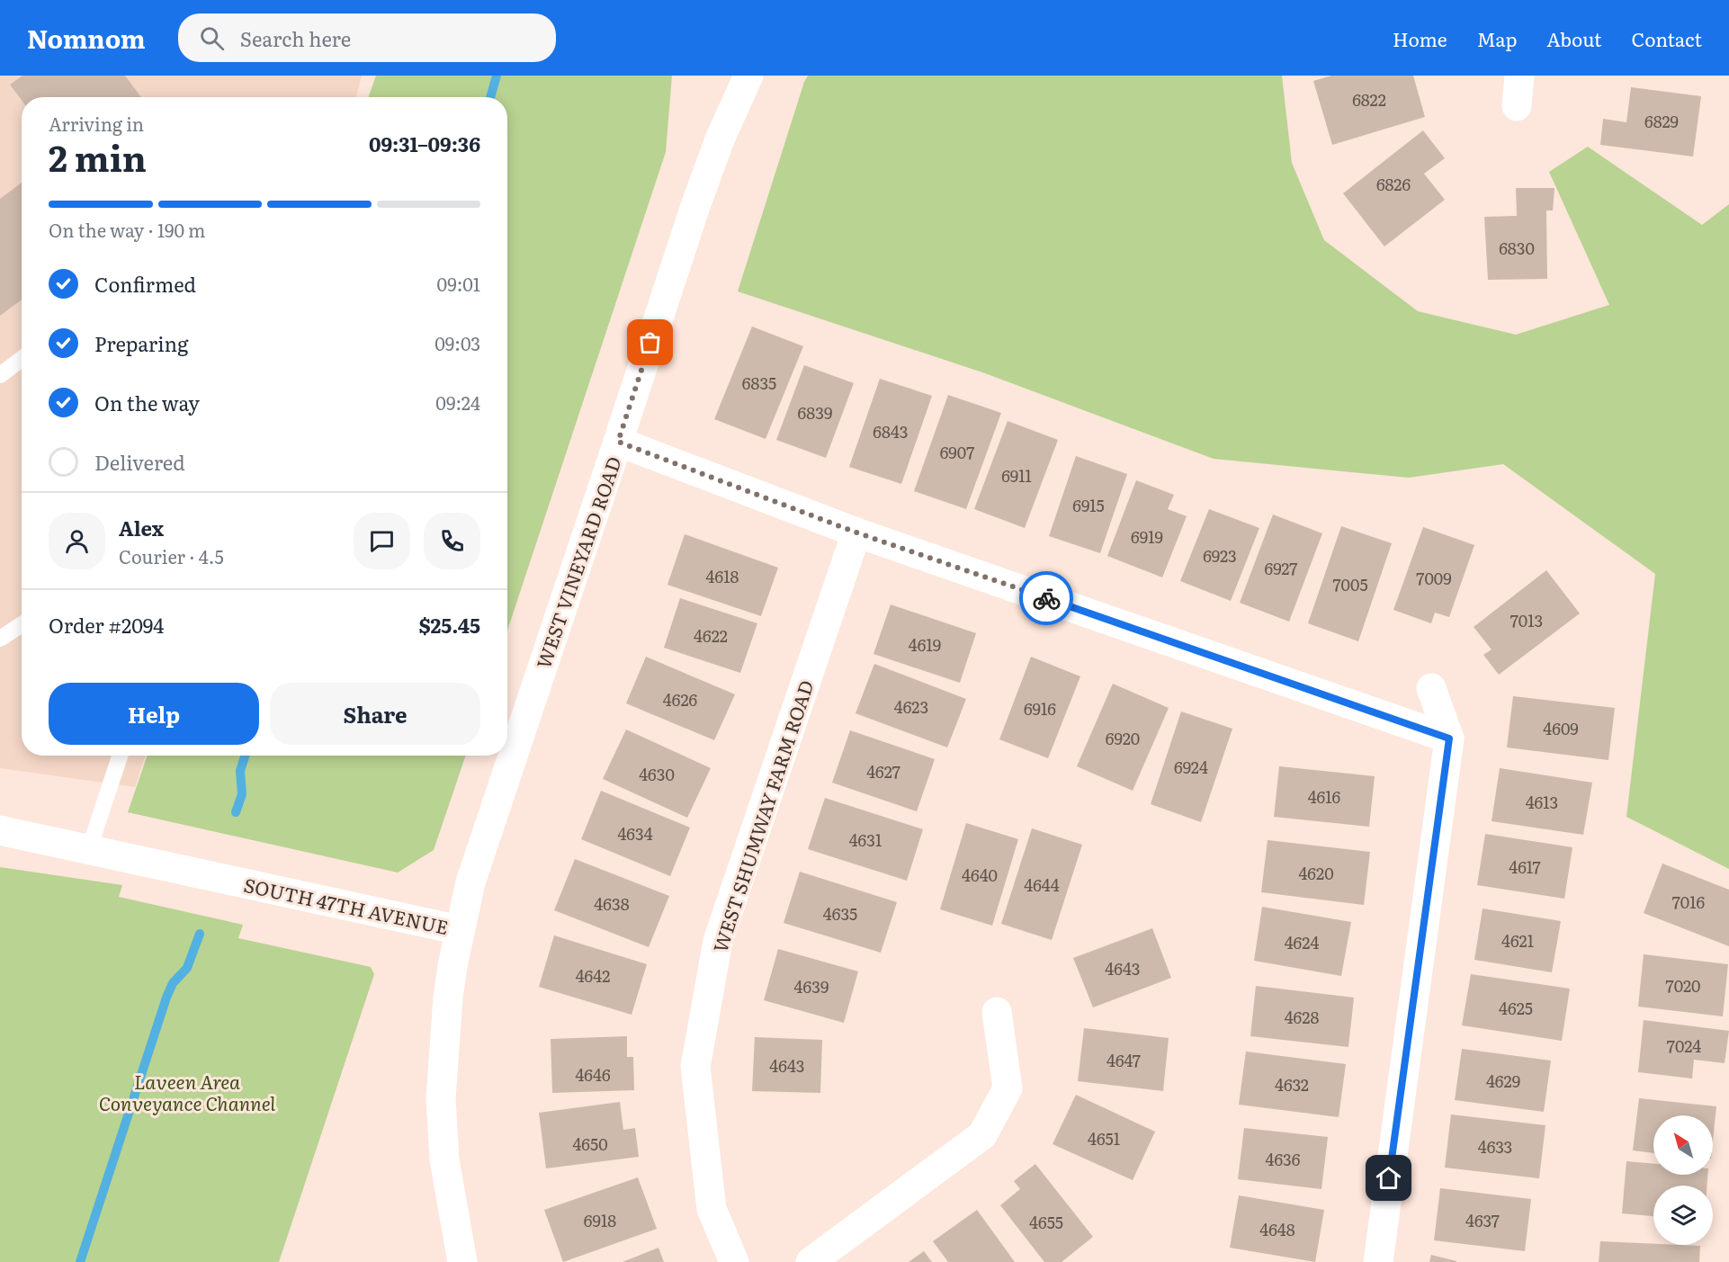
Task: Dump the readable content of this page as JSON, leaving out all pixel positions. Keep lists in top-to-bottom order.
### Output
{
  "streets": {
    "street": ["WEST VINEYARD ROAD", "WEST SHUMWAY FARM ROAD", "SOUTH 47TH AVENUE"]
  },
  "crossings": [
    ["WEST VINEYARD ROAD", "SOUTH 47TH AVENUE"]
  ],
  "parks": ["Laveen Area Conveyance Channel"],
  "house_numbers": [
    "6822",
    "6829",
    "6826",
    "6830",
    "6835",
    "6839",
    "6843",
    "6907",
    "6911",
    "6915",
    "6919",
    "6923",
    "6927",
    "4618",
    "7009",
    "7005",
    "7013",
    "4622",
    "4619",
    "4626",
    "4623",
    "6916",
    "4609",
    "6920",
    "6924",
    "4627",
    "4630",
    "4616",
    "4613",
    "4634",
    "4631",
    "4617",
    "4620",
    "4640",
    "4644",
    "7016",
    "4638",
    "4635",
    "4621",
    "4624",
    "4643",
    "4642",
    "7020",
    "4639",
    "4625",
    "4628",
    "7024",
    "4647",
    "4643",
    "4646",
    "4629",
    "4632",
    "4651",
    "4650",
    "4633",
    "4636",
    "6918",
    "4637",
    "4655",
    "4648"
  ],
  "north": "top left",
  "page": {
    "header": "Nomnom",
    "search": "Search here",
    "nav": [
      "Home",
      "Map",
      "About",
      "Contact"
    ],
    "heading": ["2 min", "Arriving in", "09:31–09:36"],
    "panel": [
      "Alex",
      "Courier · 4.5",
      "Order #2094",
      "$25.45"
    ],
    "bar": "On the way · 190 m",
    "list": [
      ["Confirmed", "09:01"],
      ["Preparing", "09:03"],
      ["On the way", "09:24"],
      "Delivered"
    ],
    "buttons": ["Help", "Share"]
  }
}
